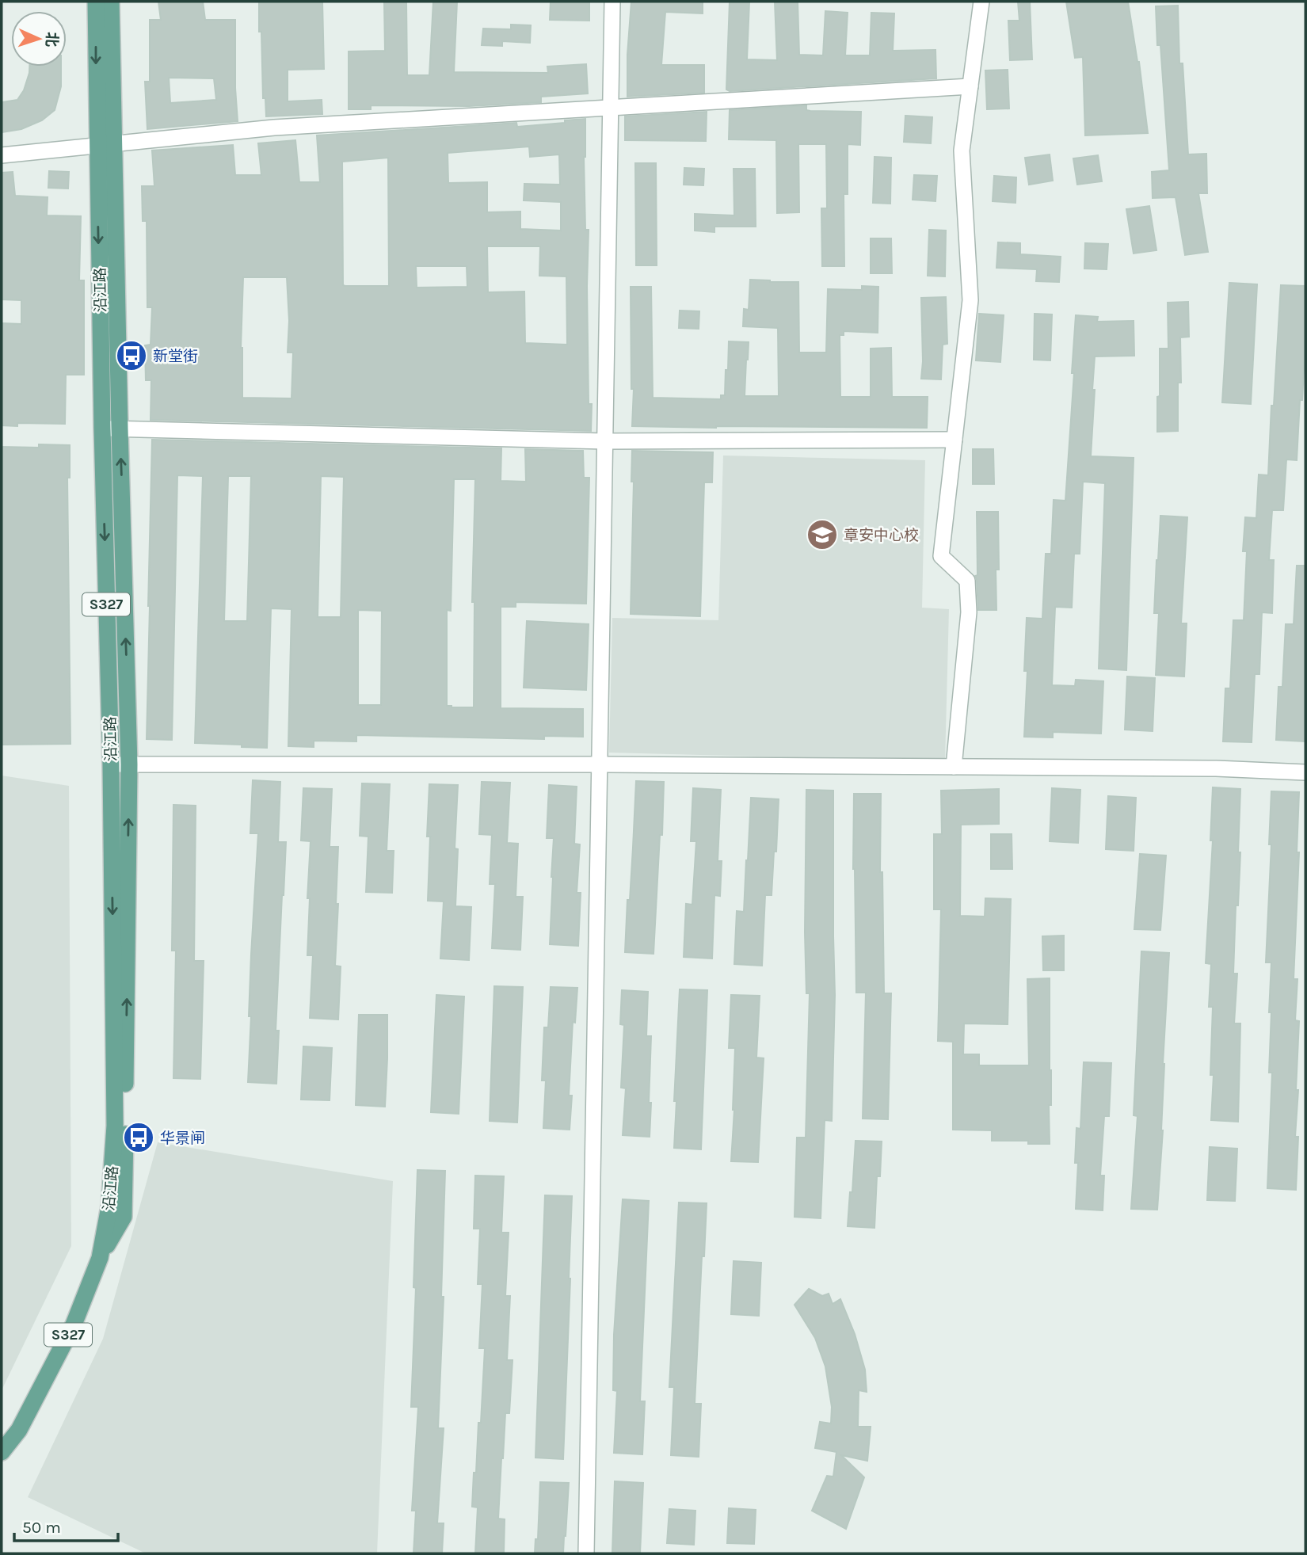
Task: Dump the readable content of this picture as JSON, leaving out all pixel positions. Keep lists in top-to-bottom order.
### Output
{
  "streets": {
    "main road": ["沿江路", "S327"]
  },
  "places": {
    "bus stop": ["新堂街", "华景闸"],
    "school or university": ["章安中心校"]
  },
  "scale_bar": "50 m",
  "north": "right"
}
